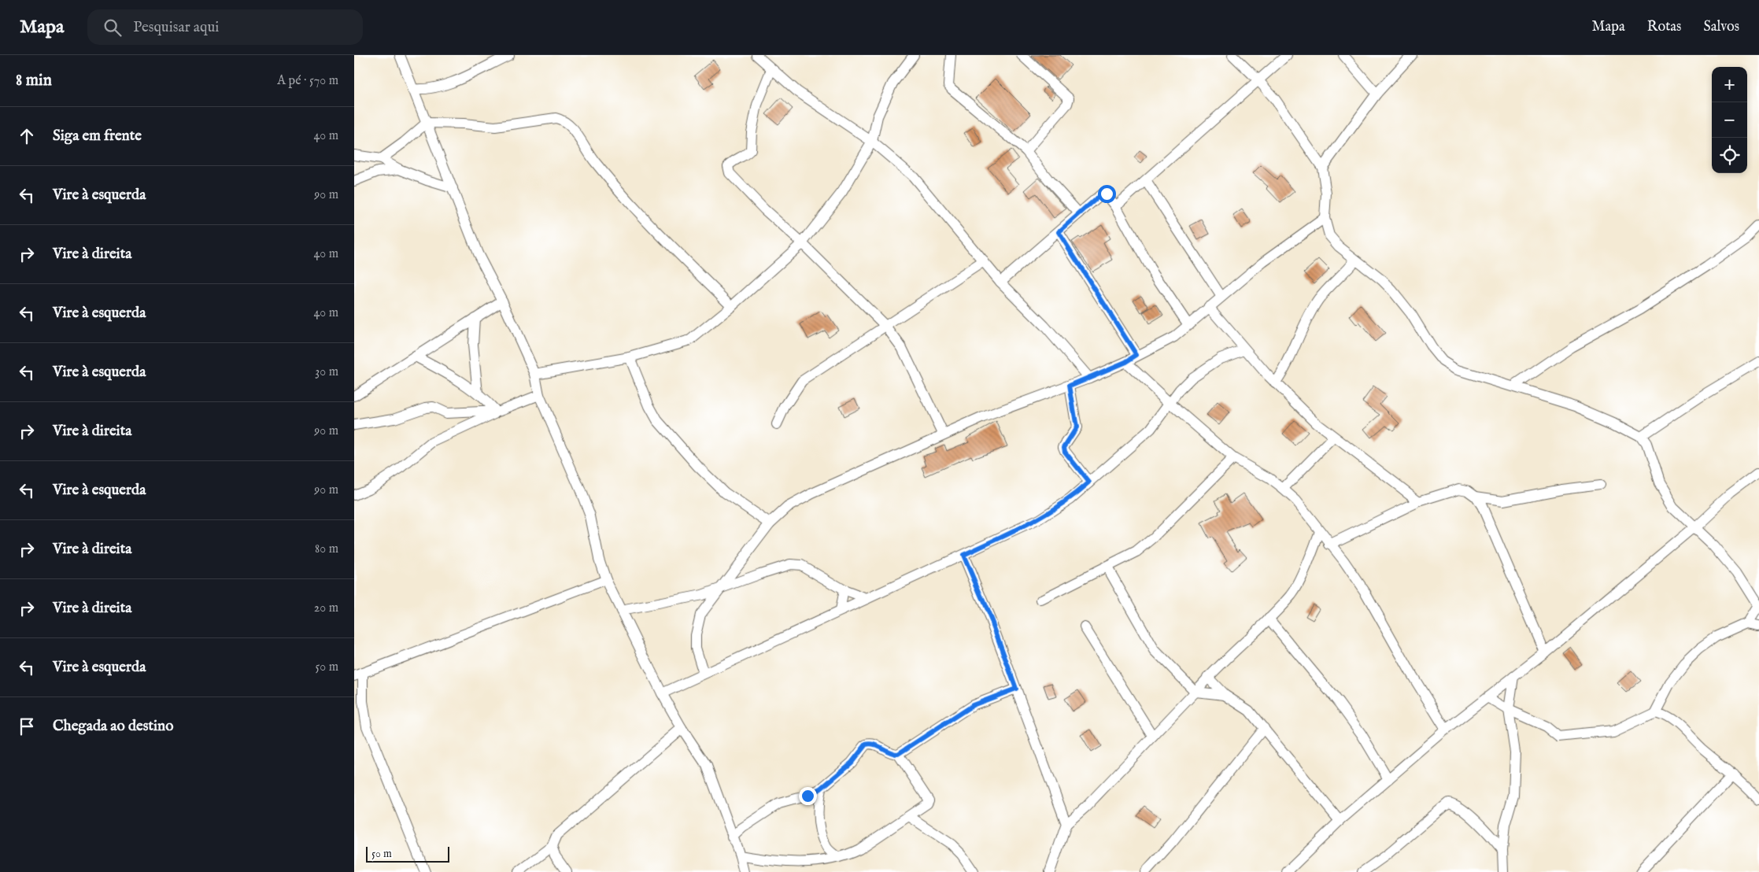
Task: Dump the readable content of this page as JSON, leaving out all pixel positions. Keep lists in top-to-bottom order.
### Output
{
  "scale_bar": "50 m",
  "page": {
    "header": "Mapa",
    "search": "Pesquisar aqui",
    "nav": ["Mapa", "Rotas", "Salvos"],
    "heading": ["8 min", "A pé · 570 m"],
    "map_buttons": ["+", "−"],
    "list": [
      ["Siga em frente", "40 m"],
      ["Vire à esquerda", "90 m"],
      ["Vire à direita", "40 m"],
      ["Vire à esquerda", "40 m"],
      ["Vire à esquerda", "30 m"],
      ["Vire à direita", "90 m"],
      ["Vire à esquerda", "90 m"],
      ["Vire à direita", "80 m"],
      ["Vire à direita", "20 m"],
      ["Vire à esquerda", "50 m"],
      "Chegada ao destino"
    ],
    "scale": "50 m"
  }
}
